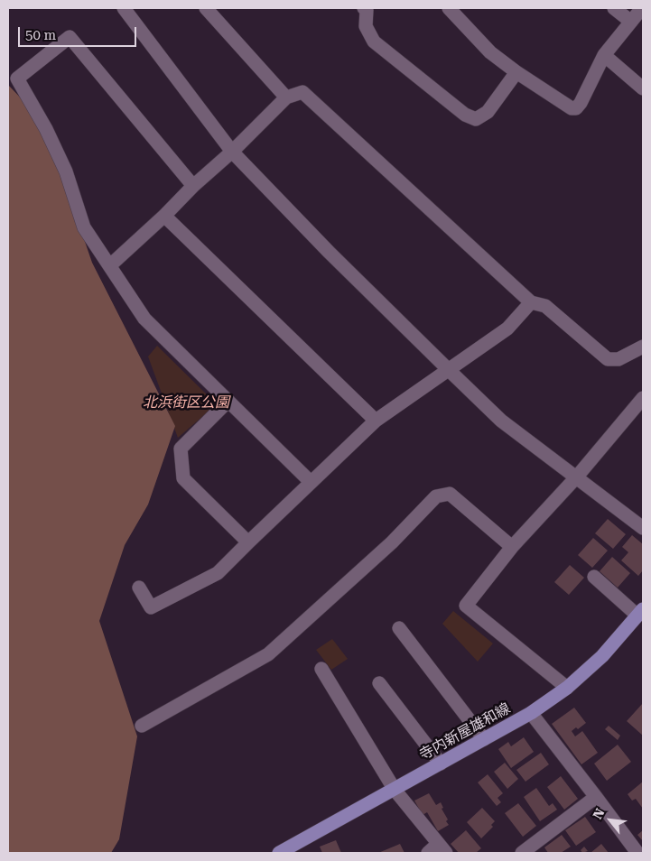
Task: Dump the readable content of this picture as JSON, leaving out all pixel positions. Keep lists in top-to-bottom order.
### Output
{
  "streets": {
    "main road": ["寺内新屋雄和線"]
  },
  "parks": ["北浜街区公園"],
  "scale_bar": "50 m",
  "north": "top left"
}
